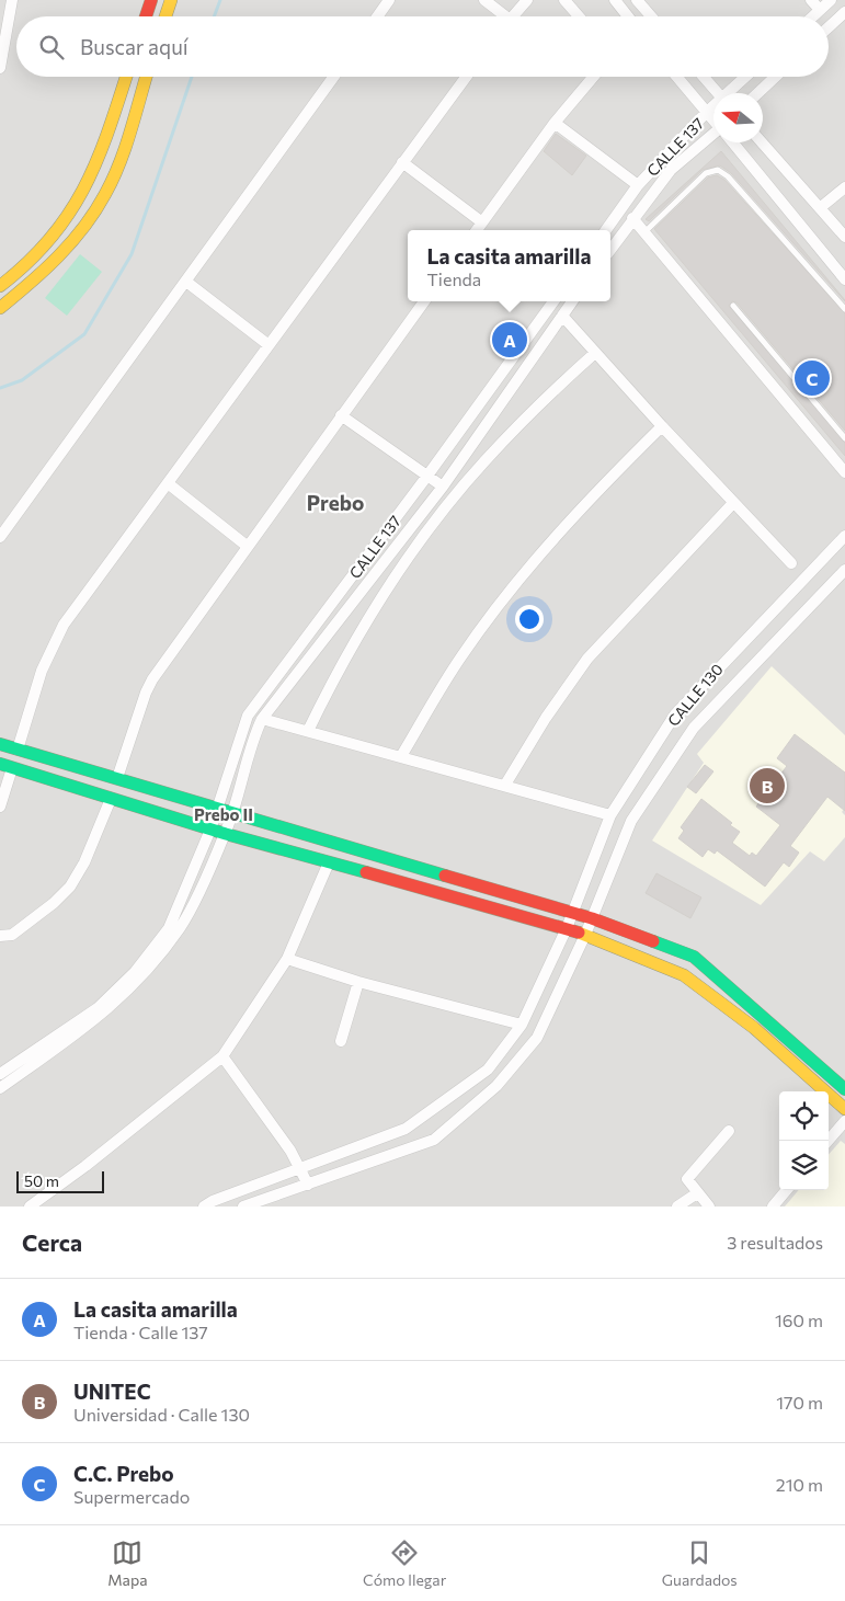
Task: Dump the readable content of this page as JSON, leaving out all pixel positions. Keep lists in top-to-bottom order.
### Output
{
  "streets": {
    "street": ["CALLE 137", "CALLE 130"]
  },
  "districts": ["Prebo", "Prebo II"],
  "scale_bar": "50 m",
  "north": "left",
  "page": {
    "search": "Buscar aquí",
    "popup": ["La casita amarilla", "Tienda"],
    "pins": ["A", "C", "B"],
    "scale": "50 m",
    "heading": ["Cerca", "3 resultados"],
    "list": [
      {
        "mark": "A",
        "name": "La casita amarilla",
        "note": "Tienda · Calle 137",
        "value": "160 m"
      },
      {
        "mark": "B",
        "name": "UNITEC",
        "note": "Universidad · Calle 130",
        "value": "170 m"
      },
      {
        "mark": "C",
        "name": "C.C. Prebo",
        "note": "Supermercado",
        "value": "210 m"
      }
    ],
    "nav": ["Mapa", "Cómo llegar", "Guardados"]
  }
}
